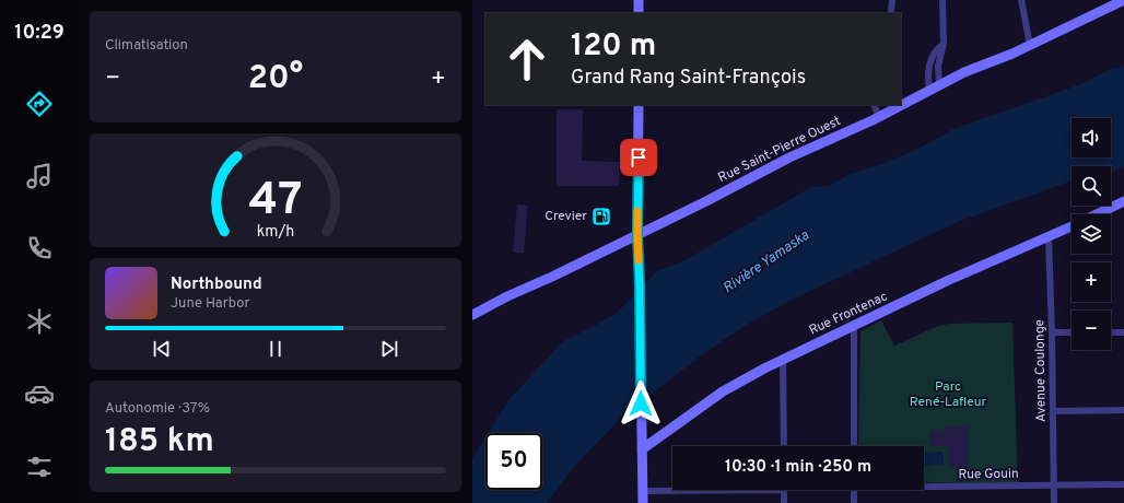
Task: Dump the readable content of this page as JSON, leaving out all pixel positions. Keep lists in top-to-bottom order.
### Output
{
  "streets": {
    "main road": ["Rue Saint-Pierre Ouest", "Rue Frontenac"],
    "street": ["Avenue Coulonge", "Rue Gouin"]
  },
  "crossings": [
    ["Rue Frontenac", "Avenue Coulonge"],
    ["Avenue Coulonge", "Rue Gouin"]
  ],
  "water": ["Rivière Yamaska"],
  "parks": ["Parc René-Lafleur"],
  "places": {
    "fuel station": ["Crevier"]
  },
  "page": {
    "tabs": "10:29",
    "tile": [
      "Climatisation",
      ["Autonomie · 37%", "185 km"]
    ],
    "turn": ["120 m", "Grand Rang Saint-François"],
    "heat": ["−", "20°", "+"],
    "map_buttons": ["+", "−"],
    "song": ["Northbound", "June Harbor"],
    "limit": "50",
    "trip": "10:30 · 1 min · 250 m",
    "gauge": ["47", "km/h"]
  }
}
